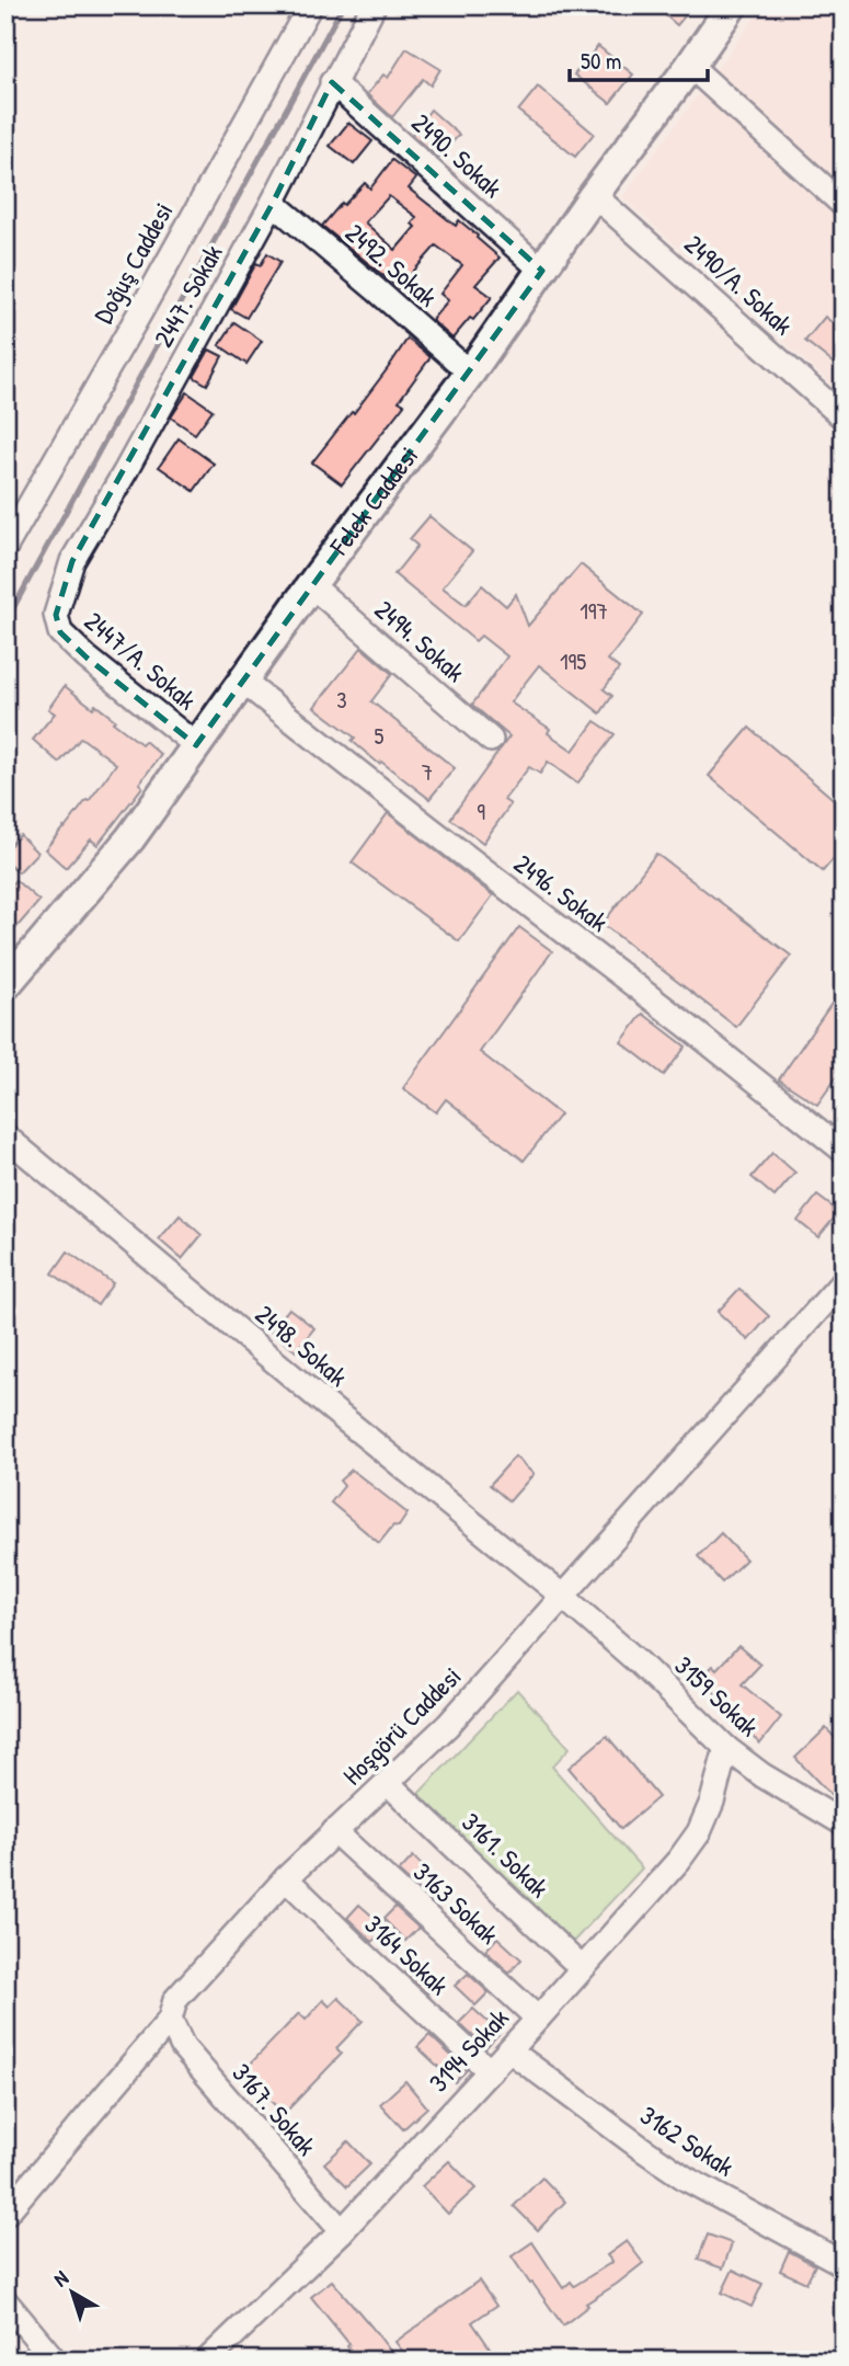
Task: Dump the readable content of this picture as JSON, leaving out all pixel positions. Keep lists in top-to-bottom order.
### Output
{
  "streets": {
    "main road": ["Felek Caddesi"],
    "street": [
      "2490. Sokak",
      "Doğuş Caddesi",
      "2492. Sokak",
      "2490/A. Sokak",
      "2447. Sokak",
      "2494. Sokak",
      "2447/A. Sokak",
      "2496. Sokak",
      "2498. Sokak",
      "3159 Sokak",
      "Hoşgörü Caddesi",
      "3161. Sokak",
      "3163 Sokak",
      "3164 Sokak",
      "3194 Sokak",
      "3167. Sokak",
      "3162 Sokak"
    ]
  },
  "crossings": [
    ["2490. Sokak", "2447. Sokak"],
    ["2490. Sokak", "Felek Caddesi"],
    ["2492. Sokak", "2447. Sokak"],
    ["2492. Sokak", "Felek Caddesi"],
    ["2490/A. Sokak", "Felek Caddesi"],
    ["2447. Sokak", "2447/A. Sokak"],
    ["Felek Caddesi", "2494. Sokak"],
    ["Felek Caddesi", "2447/A. Sokak"],
    ["Felek Caddesi", "2496. Sokak"],
    ["2498. Sokak", "3159 Sokak"],
    ["2498. Sokak", "Hoşgörü Caddesi"],
    ["3159 Sokak", "Hoşgörü Caddesi"],
    ["3159 Sokak", "3194 Sokak"],
    ["Hoşgörü Caddesi", "3161. Sokak"],
    ["Hoşgörü Caddesi", "3163 Sokak"],
    ["Hoşgörü Caddesi", "3164 Sokak"],
    ["Hoşgörü Caddesi", "3167. Sokak"],
    ["3161. Sokak", "3194 Sokak"],
    ["3163 Sokak", "3194 Sokak"],
    ["3164 Sokak", "3194 Sokak"],
    ["3194 Sokak", "3167. Sokak"],
    ["3194 Sokak", "3162 Sokak"]
  ],
  "house_numbers": [
    "197",
    "195",
    "3",
    "5",
    "7",
    "9"
  ],
  "scale_bar": "50 m",
  "north": "top left"
}
